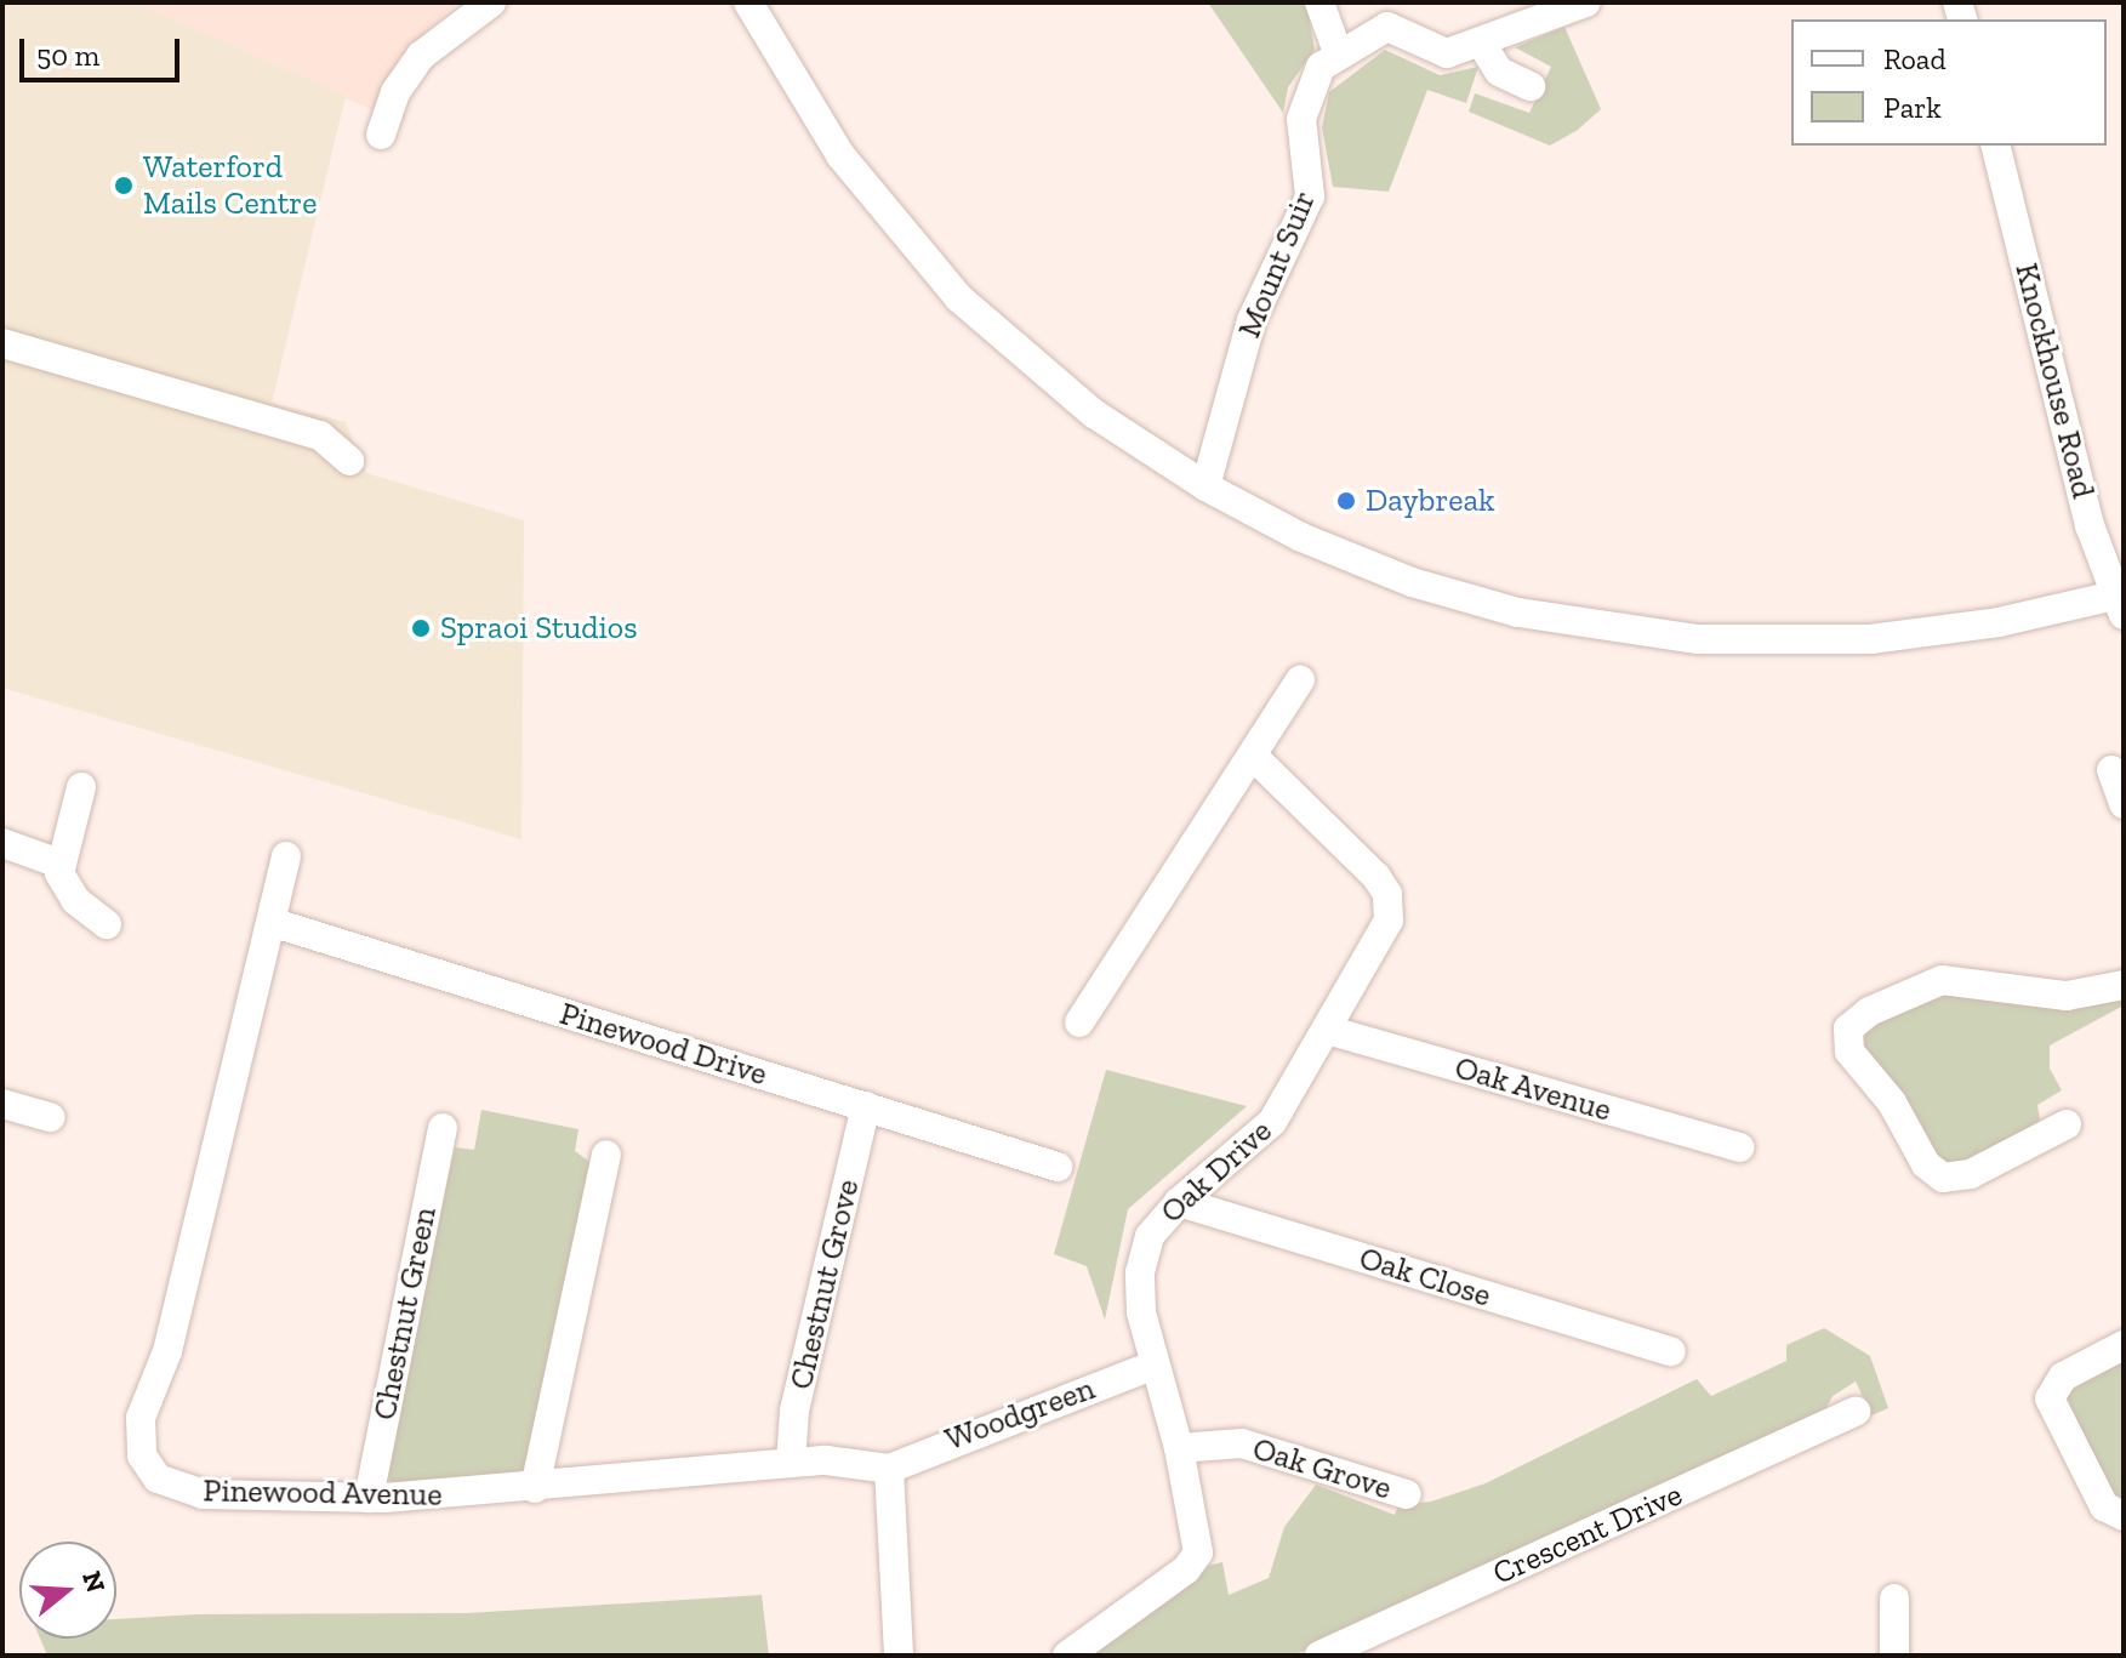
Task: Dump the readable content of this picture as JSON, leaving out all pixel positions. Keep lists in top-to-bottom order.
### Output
{
  "streets": {
    "street": [
      "Mount Suir",
      "Knockhouse Road",
      "Pinewood Drive",
      "Oak Avenue",
      "Oak Drive",
      "Oak Close",
      "Chestnut Grove",
      "Chestnut Green",
      "Woodgreen",
      "Oak Grove",
      "Pinewood Avenue",
      "Crescent Drive"
    ]
  },
  "crossings": [
    ["Pinewood Drive", "Chestnut Grove"],
    ["Pinewood Drive", "Pinewood Avenue"],
    ["Oak Avenue", "Oak Drive"],
    ["Oak Drive", "Oak Close"],
    ["Oak Drive", "Woodgreen"],
    ["Oak Drive", "Oak Grove"],
    ["Chestnut Grove", "Pinewood Avenue"],
    ["Chestnut Green", "Pinewood Avenue"],
    ["Woodgreen", "Pinewood Avenue"]
  ],
  "places": ["Waterford Mails Centre", "Daybreak", "Spraoi Studios"],
  "legend": ["Road", "Park"],
  "scale_bar": "50 m",
  "north": "right"
}
